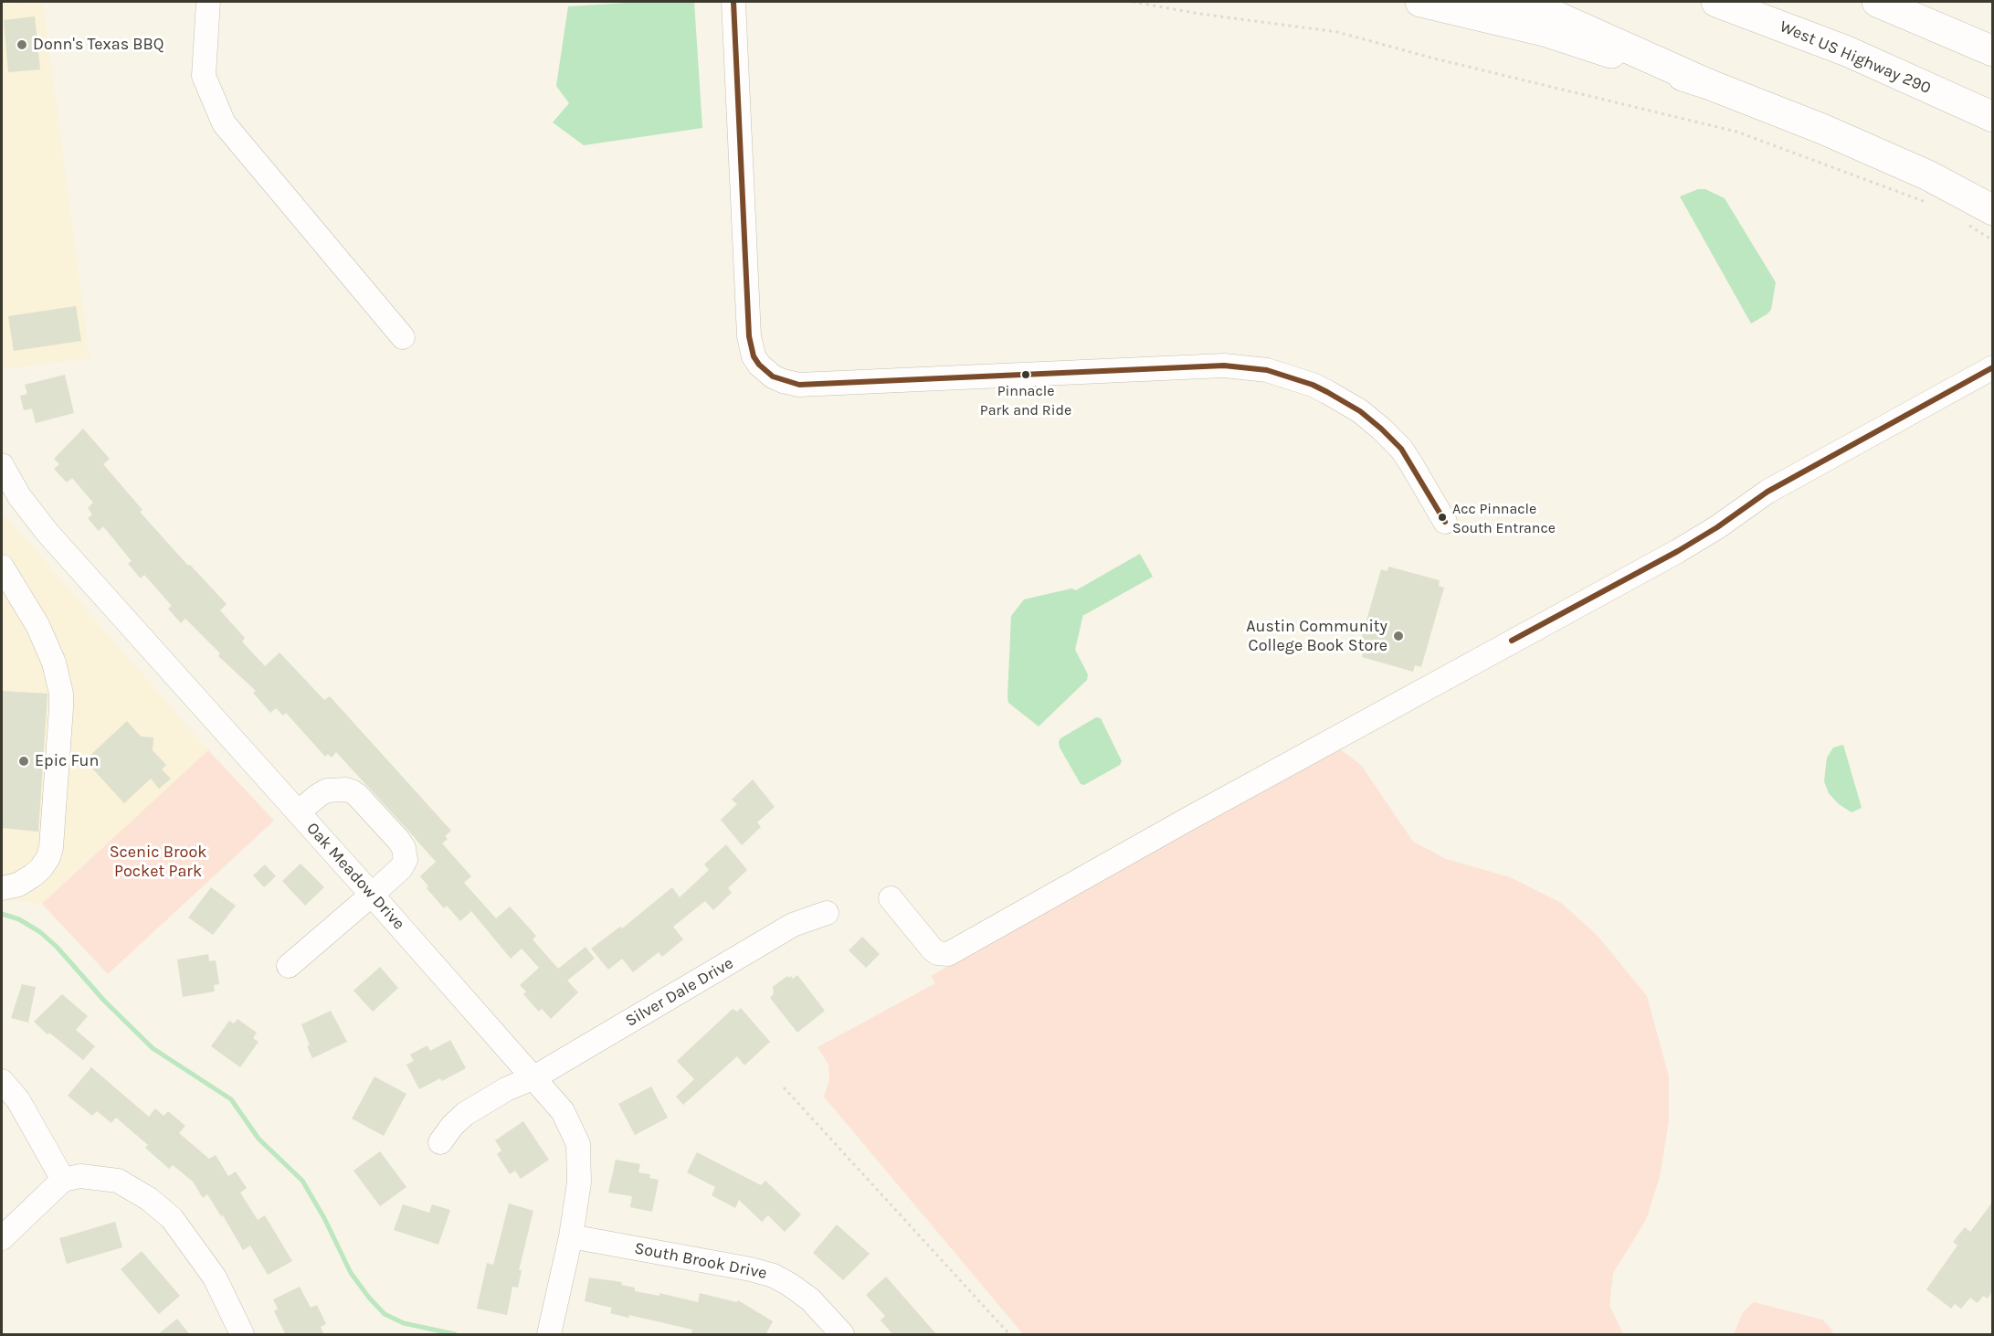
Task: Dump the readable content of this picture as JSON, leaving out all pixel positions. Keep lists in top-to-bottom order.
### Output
{
  "streets": {
    "main road": ["West US Highway 290"],
    "street": ["Oak Meadow Drive", "Silver Dale Drive", "South Brook Drive"]
  },
  "crossings": [
    ["Oak Meadow Drive", "Silver Dale Drive"],
    ["Oak Meadow Drive", "South Brook Drive"]
  ],
  "parks": ["Scenic Brook Pocket Park"],
  "places": [
    "Donn's Texas BBQ",
    "Pinnacle Park and Ride",
    "Acc Pinnacle South Entrance",
    "Austin Community College Book Store",
    "Epic Fun"
  ]
}
